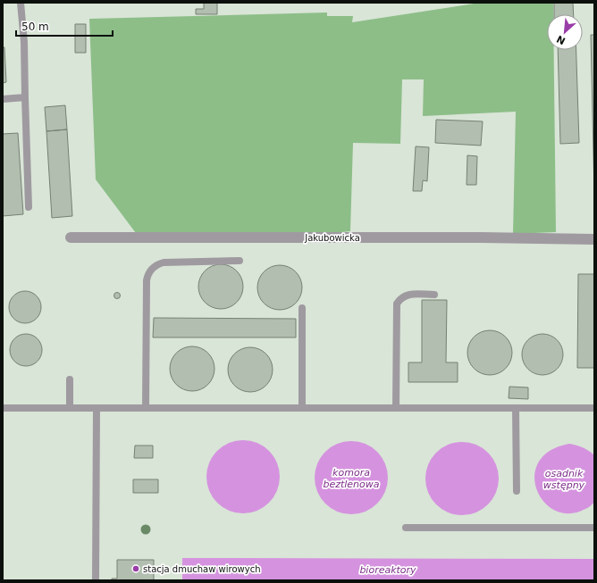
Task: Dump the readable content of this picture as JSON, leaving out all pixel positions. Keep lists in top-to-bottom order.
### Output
{
  "streets": {
    "street": ["Jakubowicka"]
  },
  "water": ["komora beztlenowa", "osadnik wstępny", "bioreaktory"],
  "places": ["stacja dmuchaw wirowych"],
  "scale_bar": "50 m",
  "north": "bottom left"
}
